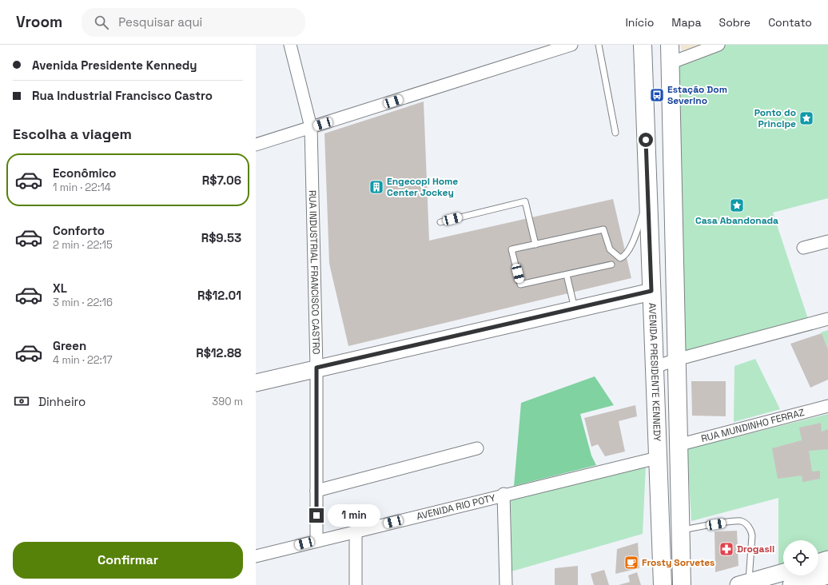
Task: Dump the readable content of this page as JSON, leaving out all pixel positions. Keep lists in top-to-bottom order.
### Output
{
  "streets": {
    "main road": ["AVENIDA PRESIDENTE KENNEDY"],
    "street": ["RUA INDUSTRIAL FRANCISCO CASTRO", "RUA MUNDINHO FERRAZ", "AVENIDA RIO POTY"]
  },
  "crossings": [
    ["RUA INDUSTRIAL FRANCISCO CASTRO", "AVENIDA RIO POTY"],
    ["AVENIDA PRESIDENTE KENNEDY", "AVENIDA RIO POTY"]
  ],
  "places": {
    "bus stop": ["Estação Dom Severino"],
    "place": ["Ponto do Prìncipe", "Casa Abandonada"],
    "building": ["Engecopi Home Center Jockey"],
    "pharmacy": ["Drogasil"],
    "cafe": ["Frosty Sorvetes"]
  },
  "page": {
    "header": "Vroom",
    "search": "Pesquisar aqui",
    "nav": [
      "Início",
      "Mapa",
      "Sobre",
      "Contato"
    ],
    "banner": ["Avenida Presidente Kennedy", "Rua Industrial Francisco Castro"],
    "heading": "Escolha a viagem",
    "list": [
      {
        "name": "Econômico",
        "note": "1 min · 22:14",
        "value": "R$7.06"
      },
      {
        "name": "Conforto",
        "note": "2 min · 22:15",
        "value": "R$9.53"
      },
      {
        "name": "XL",
        "note": "3 min · 22:16",
        "value": "R$12.01"
      },
      {
        "name": "Green",
        "note": "4 min · 22:17",
        "value": "R$12.88"
      }
    ],
    "pay": ["Dinheiro", "390 m"],
    "bubble": "1 min",
    "buttons": "Confirmar"
  }
}
